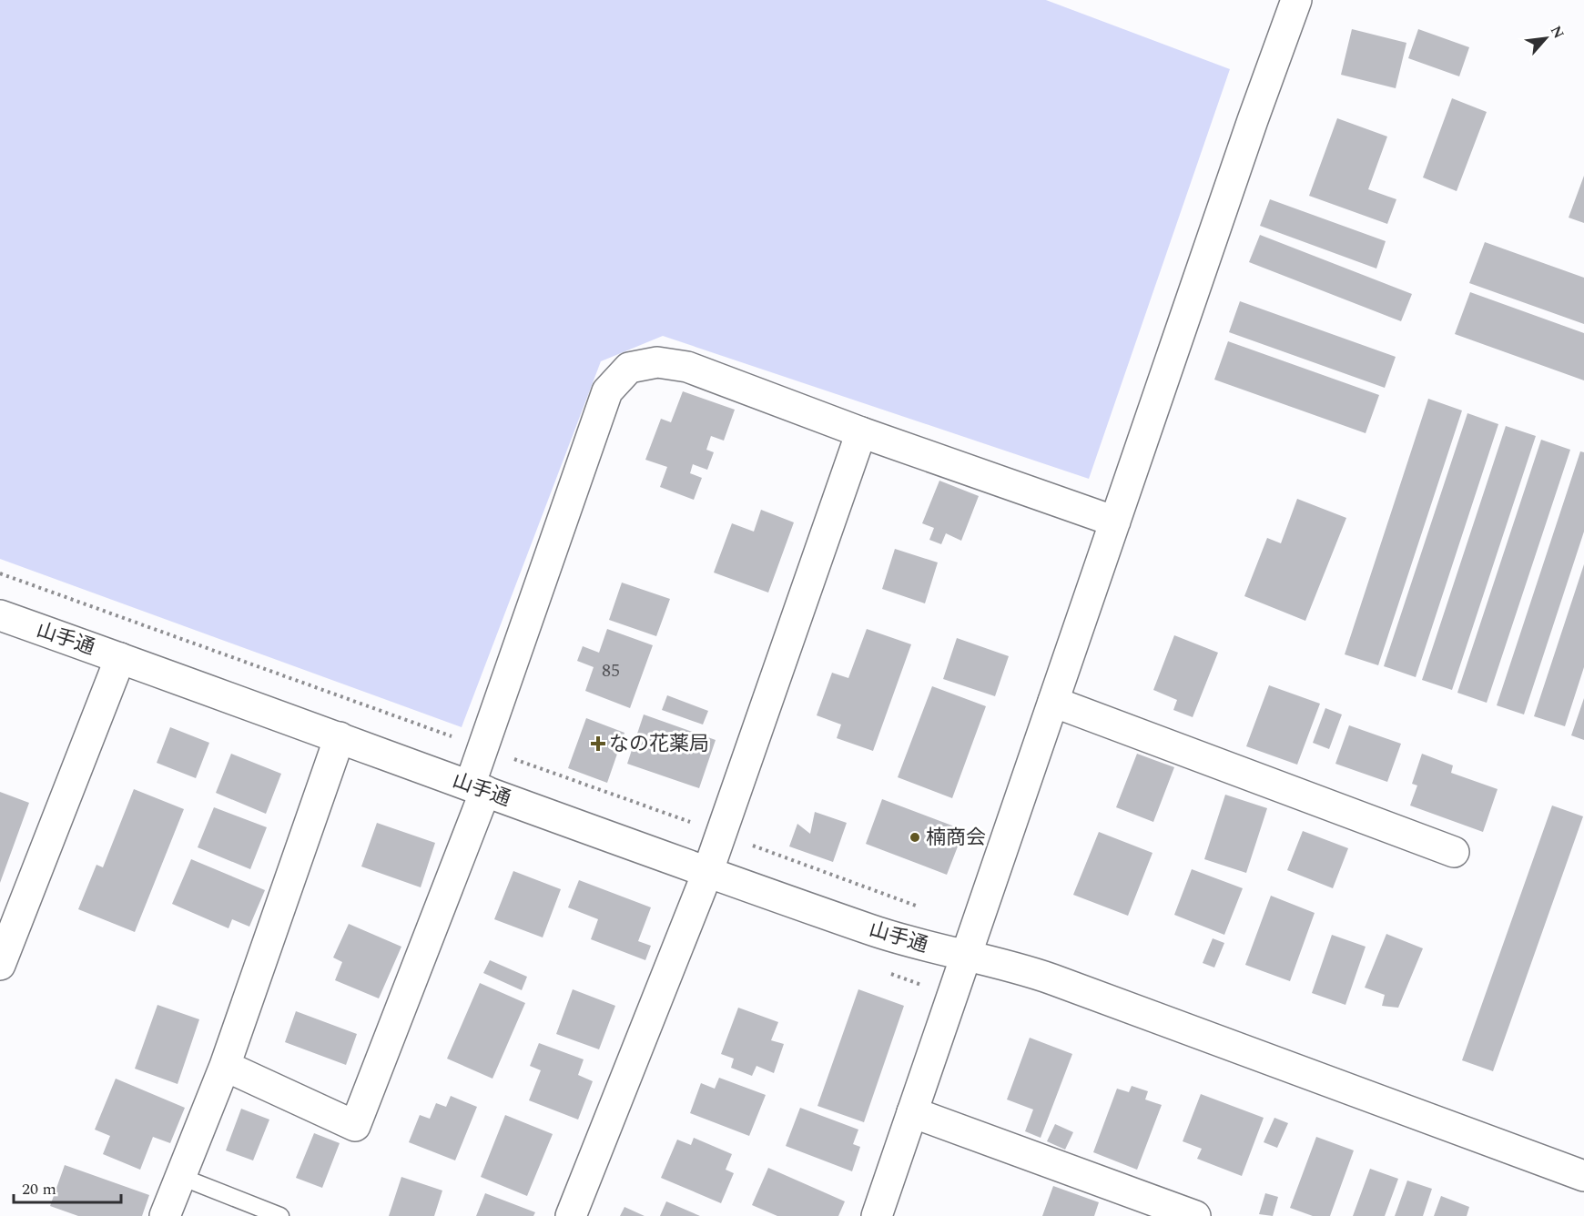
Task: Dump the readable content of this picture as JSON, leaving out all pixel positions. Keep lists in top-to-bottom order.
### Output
{
  "streets": {
    "street": ["山手通"]
  },
  "places": {
    "health": ["なの花薬局"],
    "other": ["楠商会"]
  },
  "house_numbers": ["85"],
  "scale_bar": "20 m",
  "north": "top right"
}
